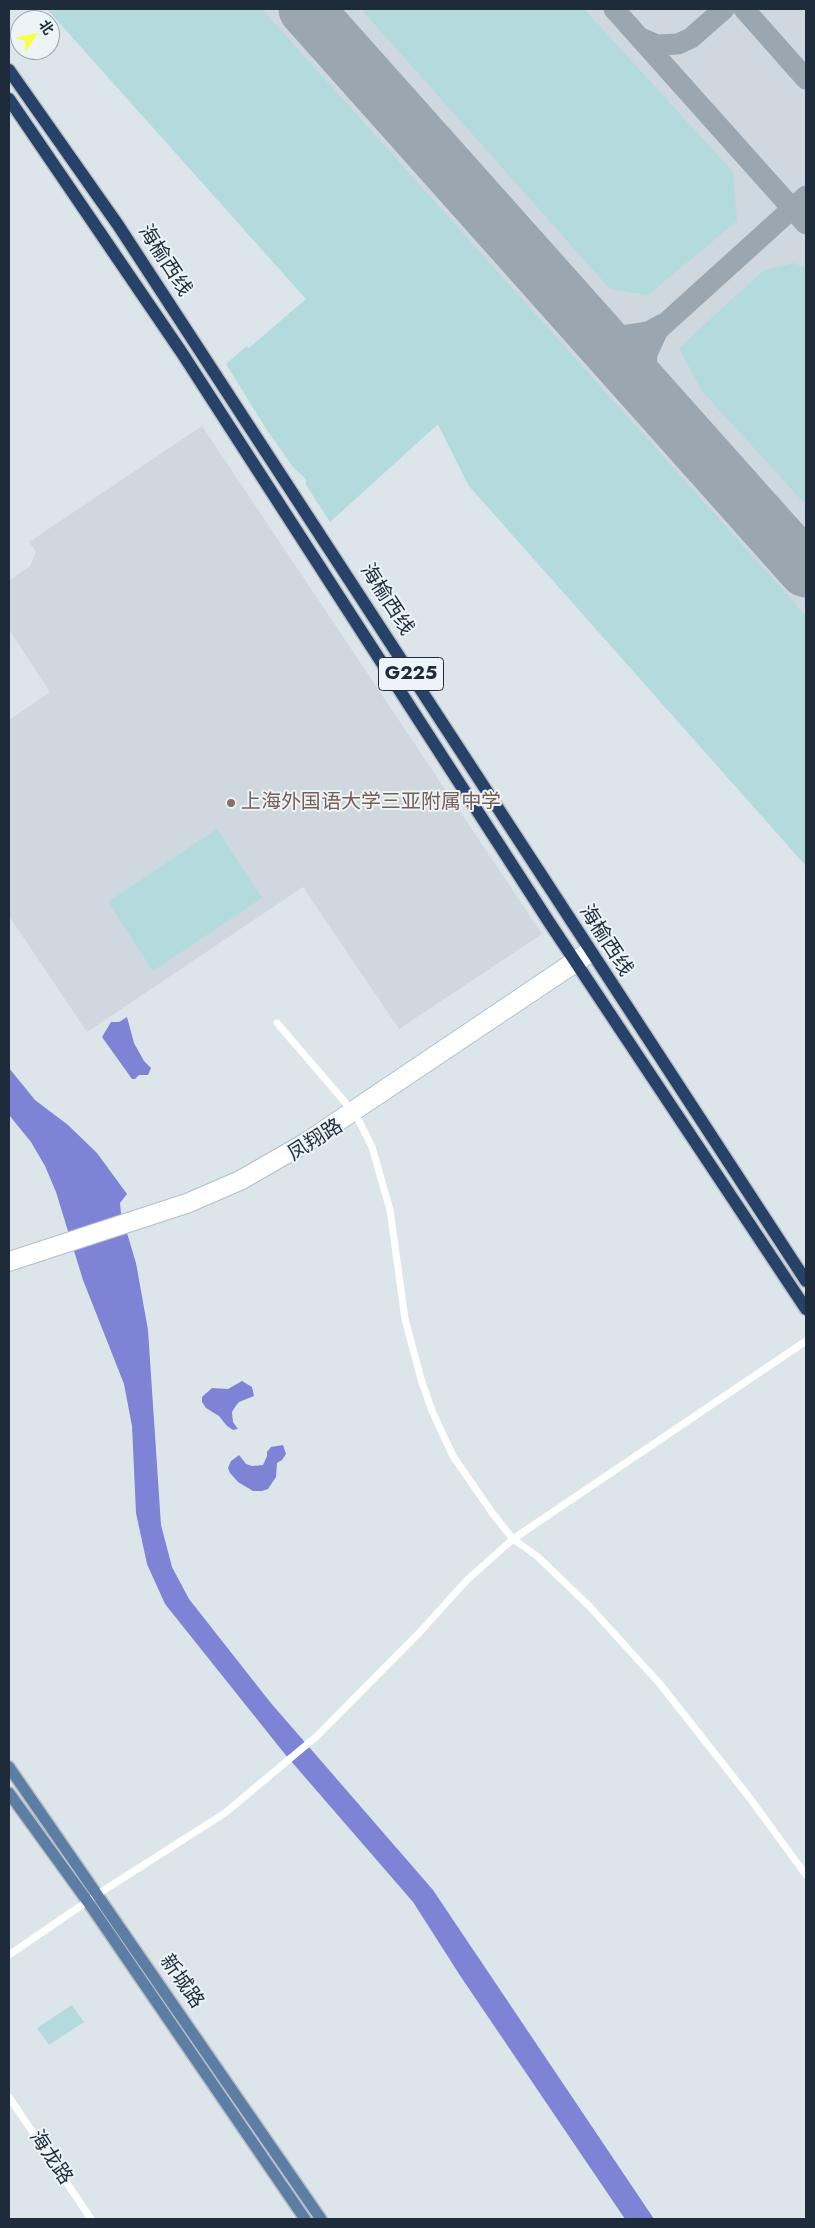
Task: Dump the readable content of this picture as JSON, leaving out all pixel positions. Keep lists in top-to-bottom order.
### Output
{
  "streets": {
    "highway": ["海榆西线", "G225"],
    "main road": ["新城路"],
    "street": ["凤翔路", "海龙路"]
  },
  "crossings": [
    ["海榆西线", "凤翔路"]
  ],
  "places": ["上海外国语大学三亚附属中学"],
  "north": "top right"
}
